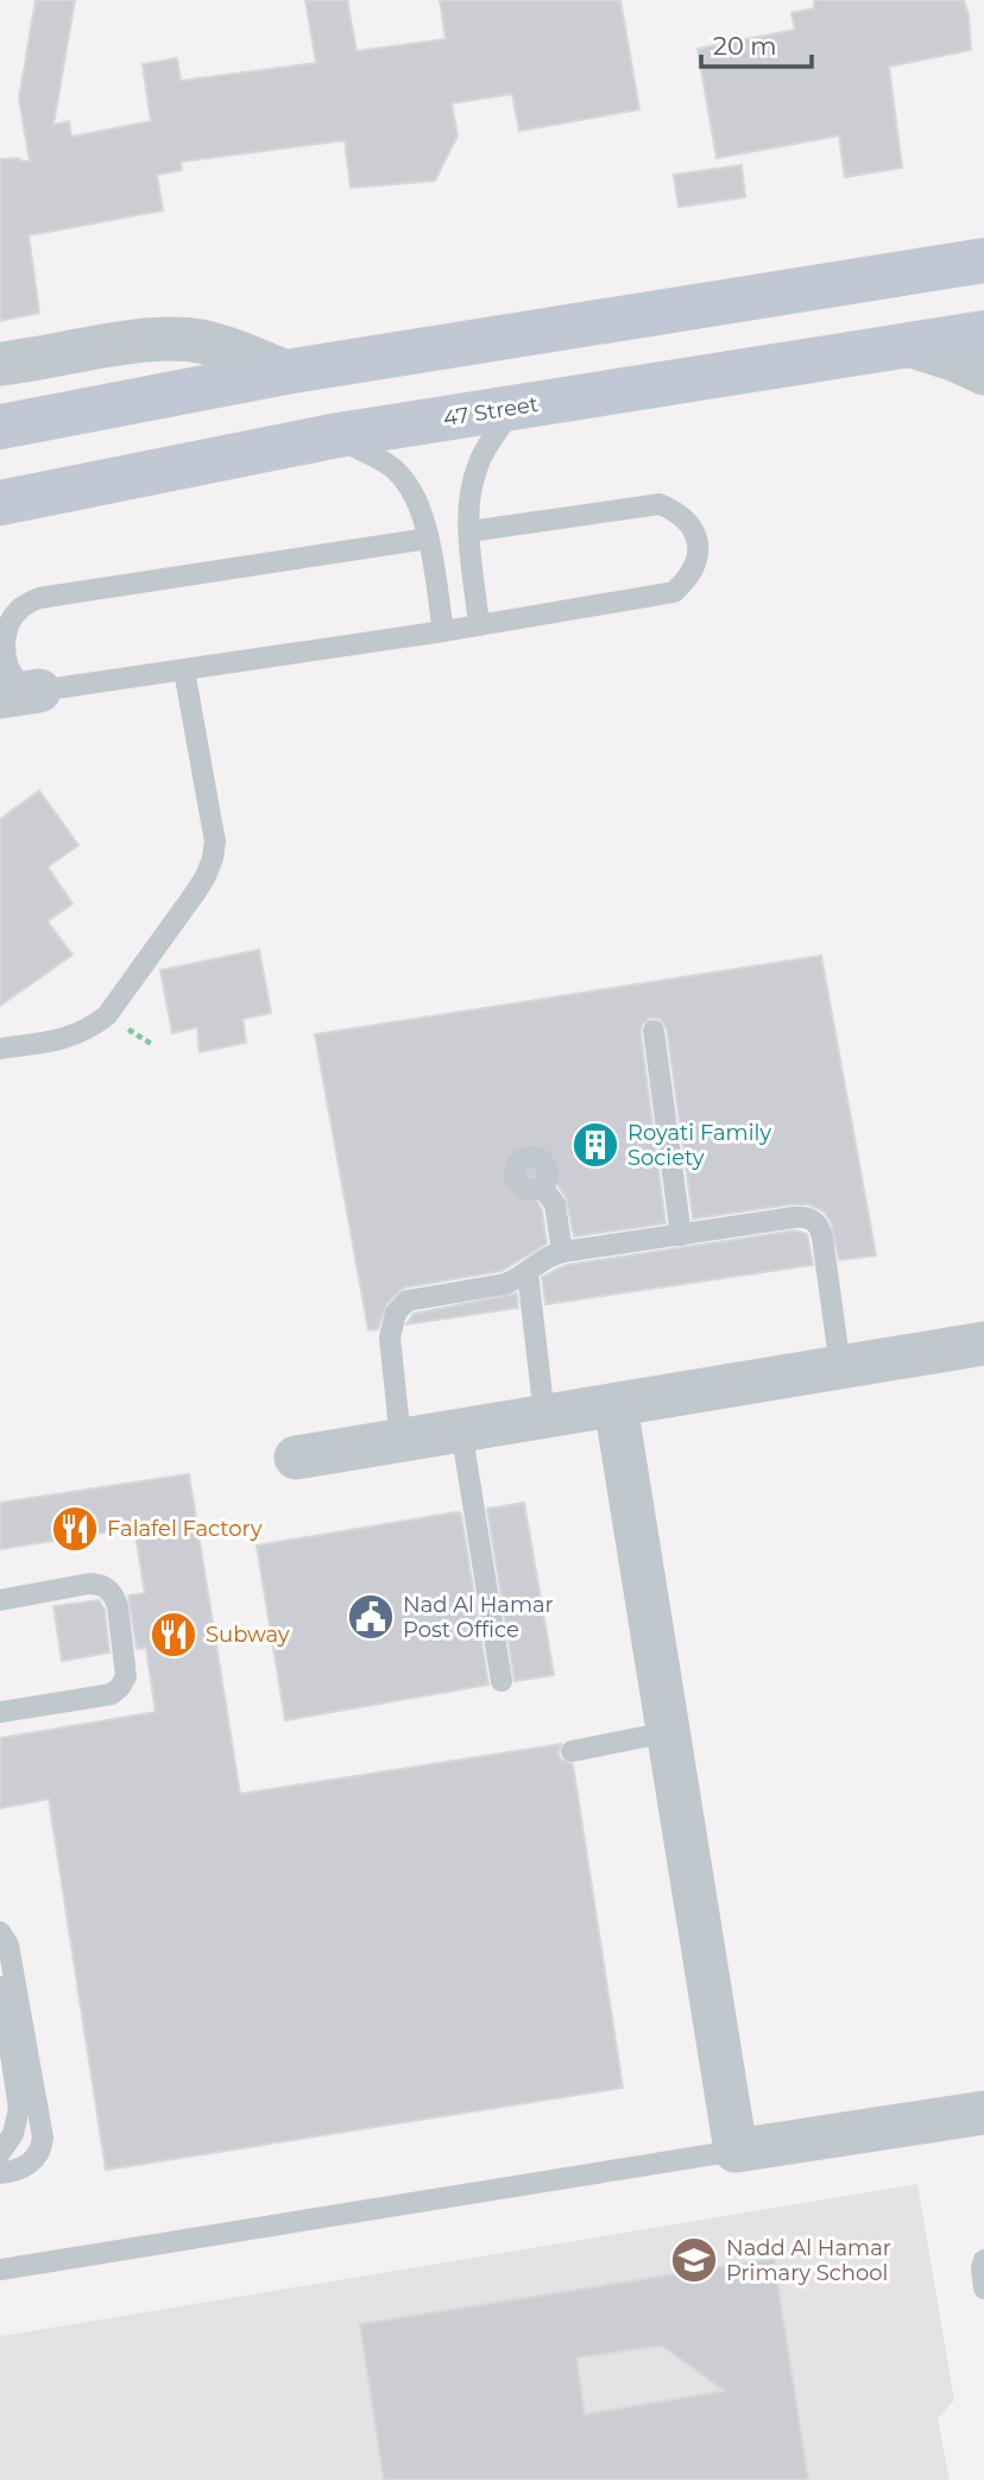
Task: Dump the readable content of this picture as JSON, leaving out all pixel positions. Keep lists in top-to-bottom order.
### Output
{
  "streets": {
    "street": ["47 Street"]
  },
  "places": {
    "building": ["Royati Family Society"],
    "restaurant": ["Falafel Factory", "Subway"],
    "public building": ["Nad Al Hamar Post Office"],
    "school or university": ["Nadd Al Hamar Primary School"]
  },
  "scale_bar": "20 m"
}
